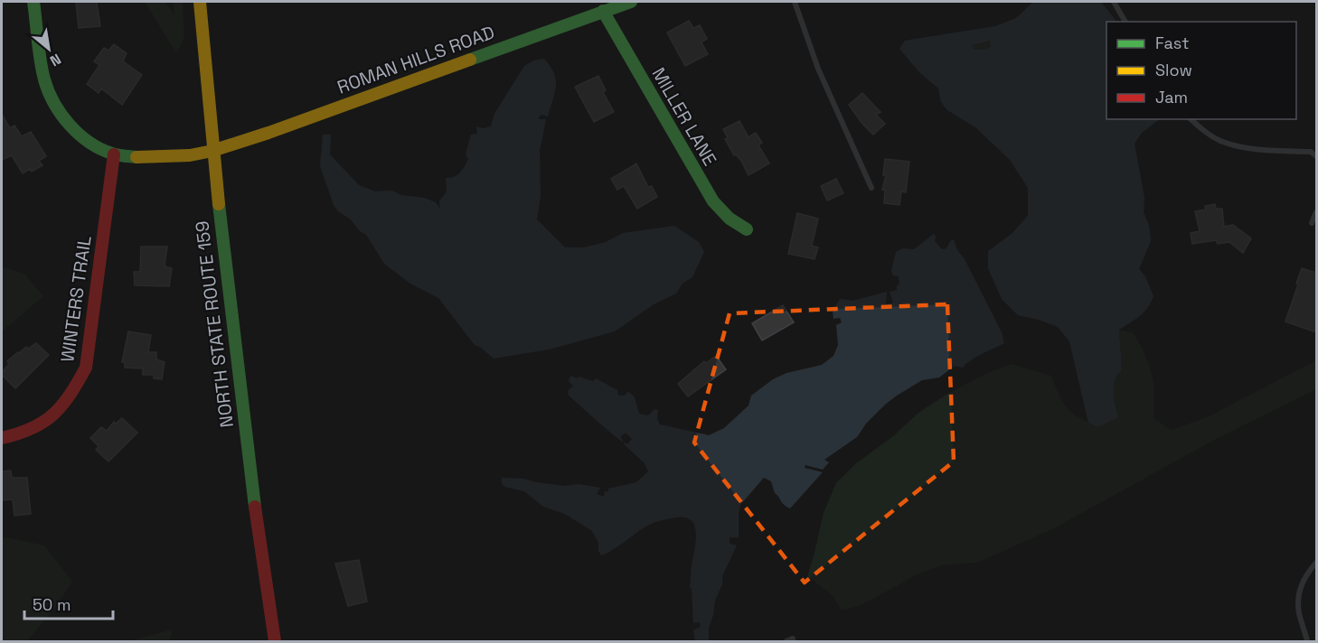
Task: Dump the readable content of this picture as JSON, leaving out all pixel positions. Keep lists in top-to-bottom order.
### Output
{
  "streets": {
    "street": [
      "ROMAN HILLS ROAD",
      "MILLER LANE",
      "WINTERS TRAIL",
      "NORTH STATE ROUTE 159"
    ]
  },
  "crossings": [
    ["ROMAN HILLS ROAD", "MILLER LANE"],
    ["ROMAN HILLS ROAD", "WINTERS TRAIL"],
    ["ROMAN HILLS ROAD", "NORTH STATE ROUTE 159"]
  ],
  "legend": ["Fast", "Slow", "Jam"],
  "scale_bar": "50 m",
  "north": "bottom right"
}
